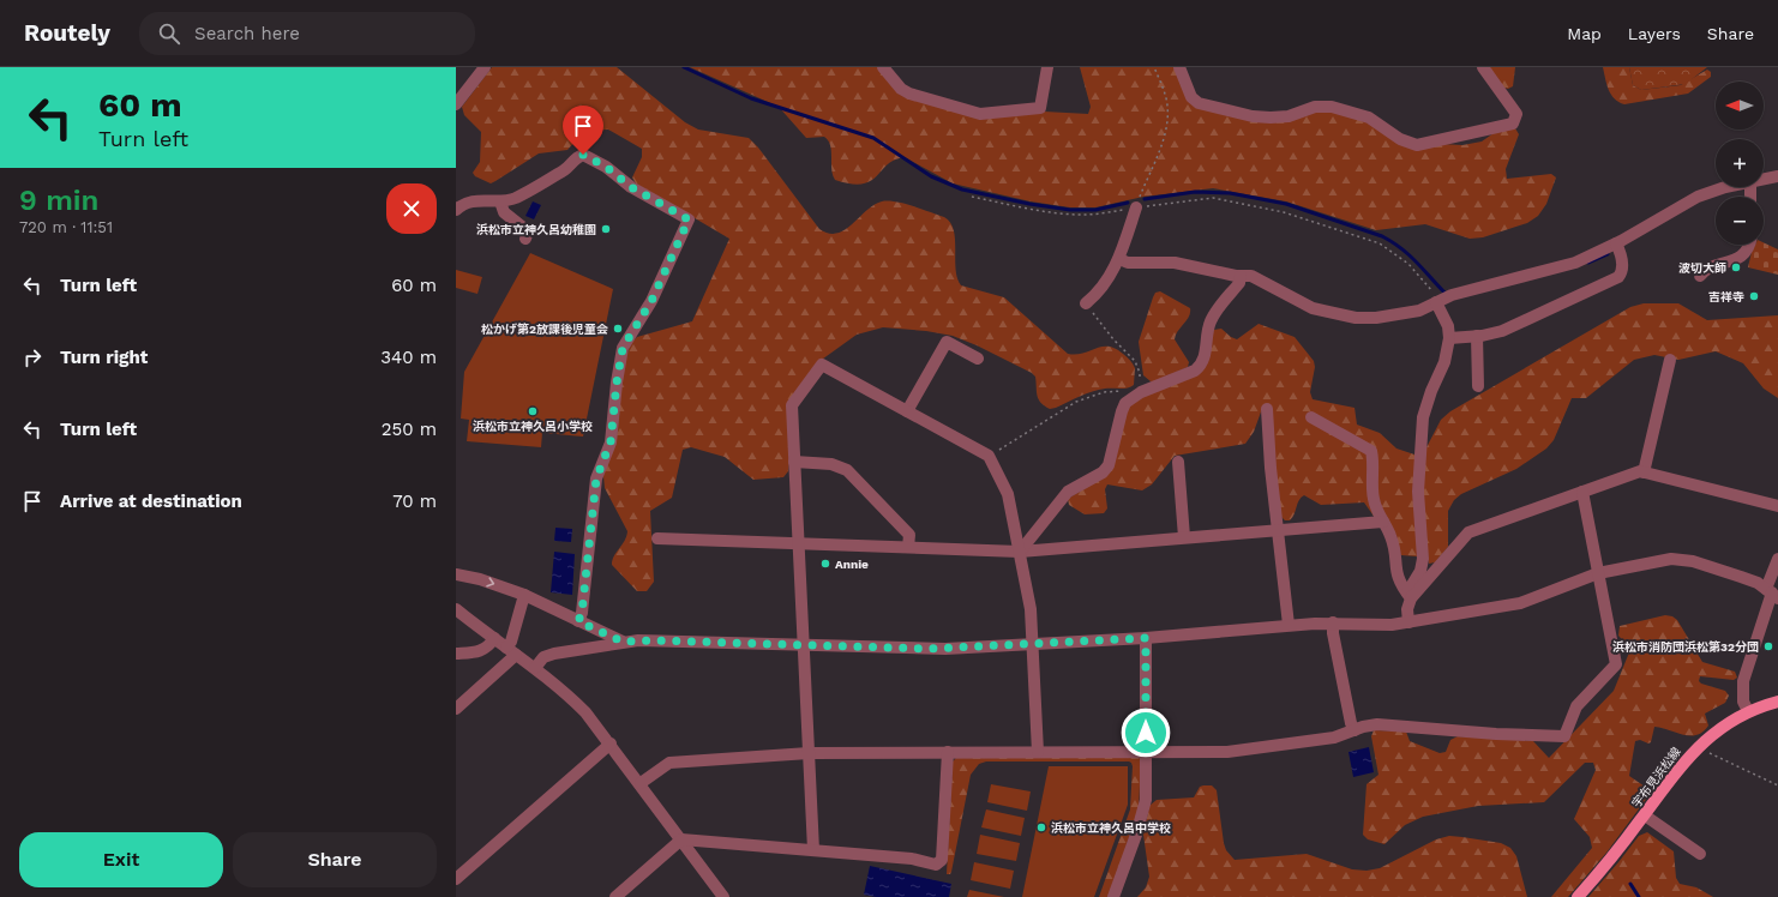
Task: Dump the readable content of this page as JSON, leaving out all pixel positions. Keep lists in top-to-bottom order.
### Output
{
  "streets": {
    "main road": ["宇布見浜松線"]
  },
  "places": [
    "浜松市立神久呂幼稚園",
    "波切大師",
    "吉祥寺",
    "松かげ第2放課後児童会",
    "浜松市立神久呂小学校",
    "Annie",
    "浜松市消防団浜松第32分団",
    "浜松市立神久呂中学校"
  ],
  "north": "left",
  "page": {
    "header": "Routely",
    "search": "Search here",
    "nav": ["Map", "Layers", "Share"],
    "turn": ["60 m", "Turn left"],
    "map_buttons": ["+", "−"],
    "heading": ["9 min", "720 m · 11:51"],
    "list": [
      {
        "name": "Turn left",
        "value": "60 m"
      },
      {
        "name": "Turn right",
        "value": "340 m"
      },
      {
        "name": "Turn left",
        "value": "250 m"
      },
      {
        "name": "Arrive at destination",
        "value": "70 m"
      }
    ],
    "buttons": ["Exit", "Share"]
  }
}
